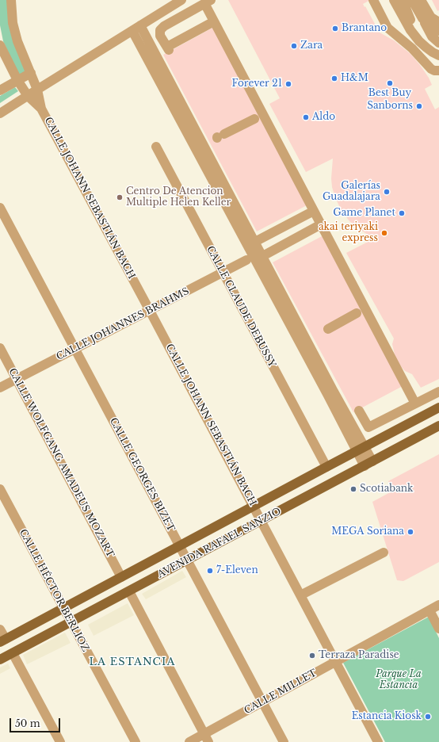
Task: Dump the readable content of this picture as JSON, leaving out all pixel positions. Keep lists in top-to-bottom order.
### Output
{
  "streets": {
    "main road": ["AVENIDA RAFAEL SANZIO"],
    "street": [
      "CALLE JOHANN SEBASTIÁN BACH",
      "CALLE CLAUDE DEBUSSY",
      "CALLE JOHANNES BRAHMS",
      "CALLE WOLFGANG AMADEUS MOZART",
      "CALLE GEORGES BIZET",
      "CALLE HÉCTOR BERLIOZ",
      "CALLE MILLET"
    ]
  },
  "crossings": [
    ["CALLE JOHANN SEBASTIÁN BACH", "CALLE JOHANNES BRAHMS"],
    ["CALLE JOHANN SEBASTIÁN BACH", "AVENIDA RAFAEL SANZIO"],
    ["CALLE JOHANN SEBASTIÁN BACH", "CALLE MILLET"],
    ["CALLE CLAUDE DEBUSSY", "CALLE JOHANNES BRAHMS"],
    ["CALLE CLAUDE DEBUSSY", "AVENIDA RAFAEL SANZIO"],
    ["CALLE JOHANNES BRAHMS", "CALLE WOLFGANG AMADEUS MOZART"],
    ["CALLE JOHANNES BRAHMS", "CALLE GEORGES BIZET"],
    ["CALLE WOLFGANG AMADEUS MOZART", "AVENIDA RAFAEL SANZIO"],
    ["CALLE GEORGES BIZET", "AVENIDA RAFAEL SANZIO"],
    ["CALLE GEORGES BIZET", "CALLE MILLET"],
    ["AVENIDA RAFAEL SANZIO", "CALLE HÉCTOR BERLIOZ"]
  ],
  "districts": ["LA ESTANCIA"],
  "parks": ["Parque La Estancia"],
  "places": [
    "Brantano",
    "Zara",
    "H&M",
    "Best Buy",
    "Forever 21",
    "Sanborns",
    "Aldo",
    "Galerías Guadalajara",
    "Centro De Atencion Multiple Helen Keller",
    "Game Planet",
    "akai teriyaki express",
    "Scotiabank",
    "MEGA Soriana",
    "7-Eleven",
    "Terraza Paradise",
    "Estancia Kiosk"
  ],
  "scale_bar": "50 m"
}
